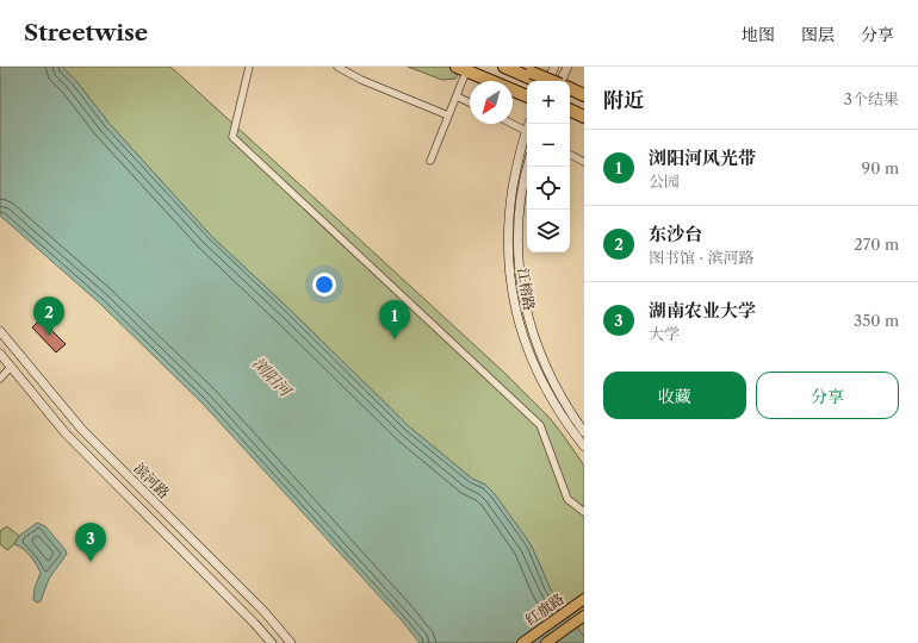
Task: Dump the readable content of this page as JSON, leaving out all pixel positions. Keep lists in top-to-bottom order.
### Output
{
  "streets": {
    "main road": ["江榕路", "滨河路", "红旗路"]
  },
  "water": ["浏阳河"],
  "north": "bottom left",
  "page": {
    "header": "Streetwise",
    "nav": ["地图", "图层", "分享"],
    "heading": ["附近", "3个结果"],
    "map_buttons": ["+", "−"],
    "list": [
      {
        "mark": "1",
        "name": "浏阳河风光带",
        "note": "公园",
        "value": "90 m"
      },
      {
        "mark": "2",
        "name": "东沙台",
        "note": "图书馆 · 滨河路",
        "value": "270 m"
      },
      {
        "mark": "3",
        "name": "湖南农业大学",
        "note": "大学",
        "value": "350 m"
      }
    ],
    "pins": ["2", "1", "3"],
    "buttons": ["收藏", "分享"]
  }
}
